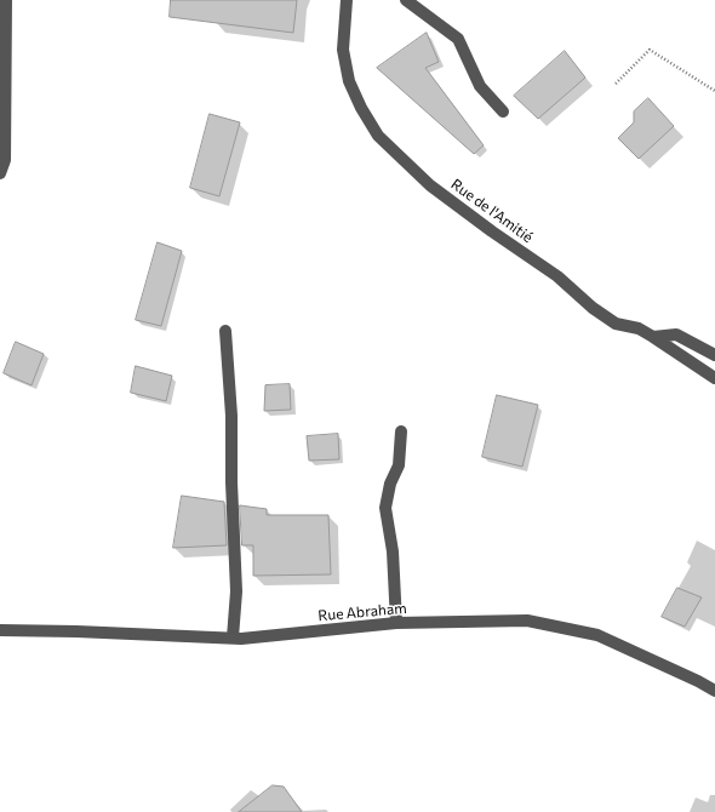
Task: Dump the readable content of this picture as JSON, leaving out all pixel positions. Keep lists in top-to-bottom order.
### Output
{
  "streets": {
    "street": ["Rue de l'Amitié", "Rue Abraham"]
  }
}
